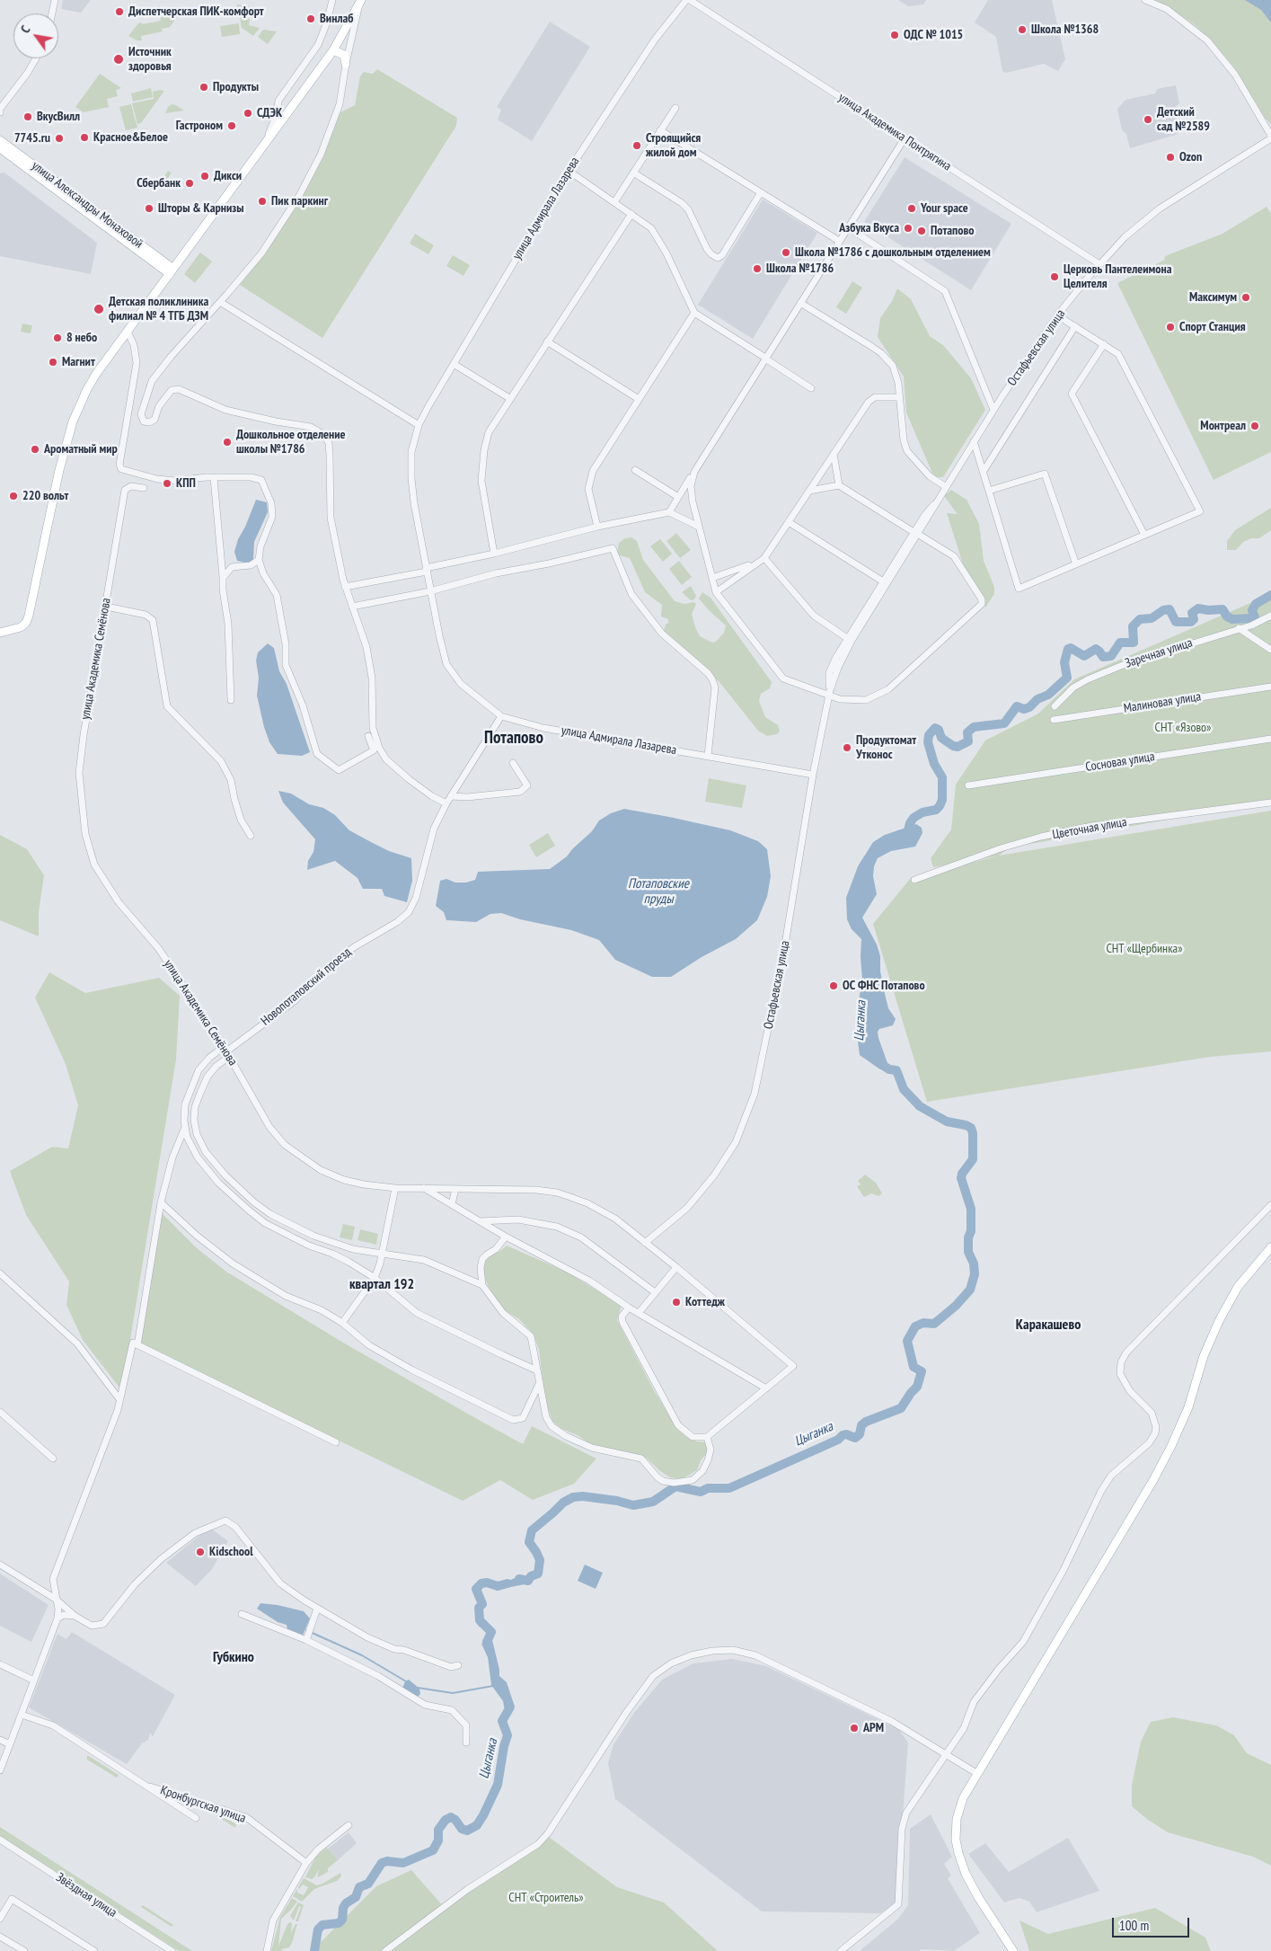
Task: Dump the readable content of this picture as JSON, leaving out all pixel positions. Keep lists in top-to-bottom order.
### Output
{
  "streets": {
    "main road": ["улица Александры Монаховой"],
    "street": [
      "улица Академика Понтрягина",
      "улица Адмирала Лазарева",
      "Остафьевская улица",
      "Заречная улица",
      "улица Академика Семёнова",
      "Малиновая улица",
      "Сосновая улица",
      "Цветочная улица",
      "Новопотаповский проезд",
      "Кронбургская улица",
      "Звёздная улица"
    ]
  },
  "crossings": [
    ["улица Академика Понтрягина", "Остафьевская улица"],
    ["улица Адмирала Лазарева", "Остафьевская улица"],
    ["улица Адмирала Лазарева", "Новопотаповский проезд"],
    ["Остафьевская улица", "улица Академика Семёнова"],
    ["улица Академика Семёнова", "Новопотаповский проезд"]
  ],
  "districts": [
    "Потапово",
    "квартал 192",
    "Каракашево",
    "Губкино"
  ],
  "water": ["Потаповские пруды", "Цыганка"],
  "parks": ["СНТ «Язово»", "СНТ «Щербинка»", "СНТ «Строитель»"],
  "places": [
    "Диспетчерская ПИК-комфорт",
    "Винлаб",
    "Школа №1368",
    "ОДС № 1015",
    "Источник здоровья",
    "Продукты",
    "СДЭК",
    "ВкусВилл",
    "Детский сад №2589",
    "Гастроном",
    "Красное&Белое",
    "7745.ru",
    "Строящийся жилой дом",
    "Ozon",
    "Дикси",
    "Сбербанк",
    "Пик паркинг",
    "Шторы & Карнизы",
    "Your space",
    "Азбука Вкуса",
    "Потапово",
    "Школа №1786 с дошкольным отделением",
    "Школа №1786",
    "Церковь Пантелеимона Целителя",
    "Максимум",
    "Детская поликлиника филиал № 4 ТГБ ДЗМ",
    "Спорт Станция",
    "8 небо",
    "Магнит",
    "Монтреал",
    "Дошкольное отделение школы №1786",
    "Ароматный мир",
    "КПП",
    "220 вольт",
    "Продуктомат Утконос",
    "ОС ФНС Потапово",
    "Коттедж",
    "Kidschool",
    "АРМ"
  ],
  "scale_bar": "100 m",
  "north": "top left"
}
